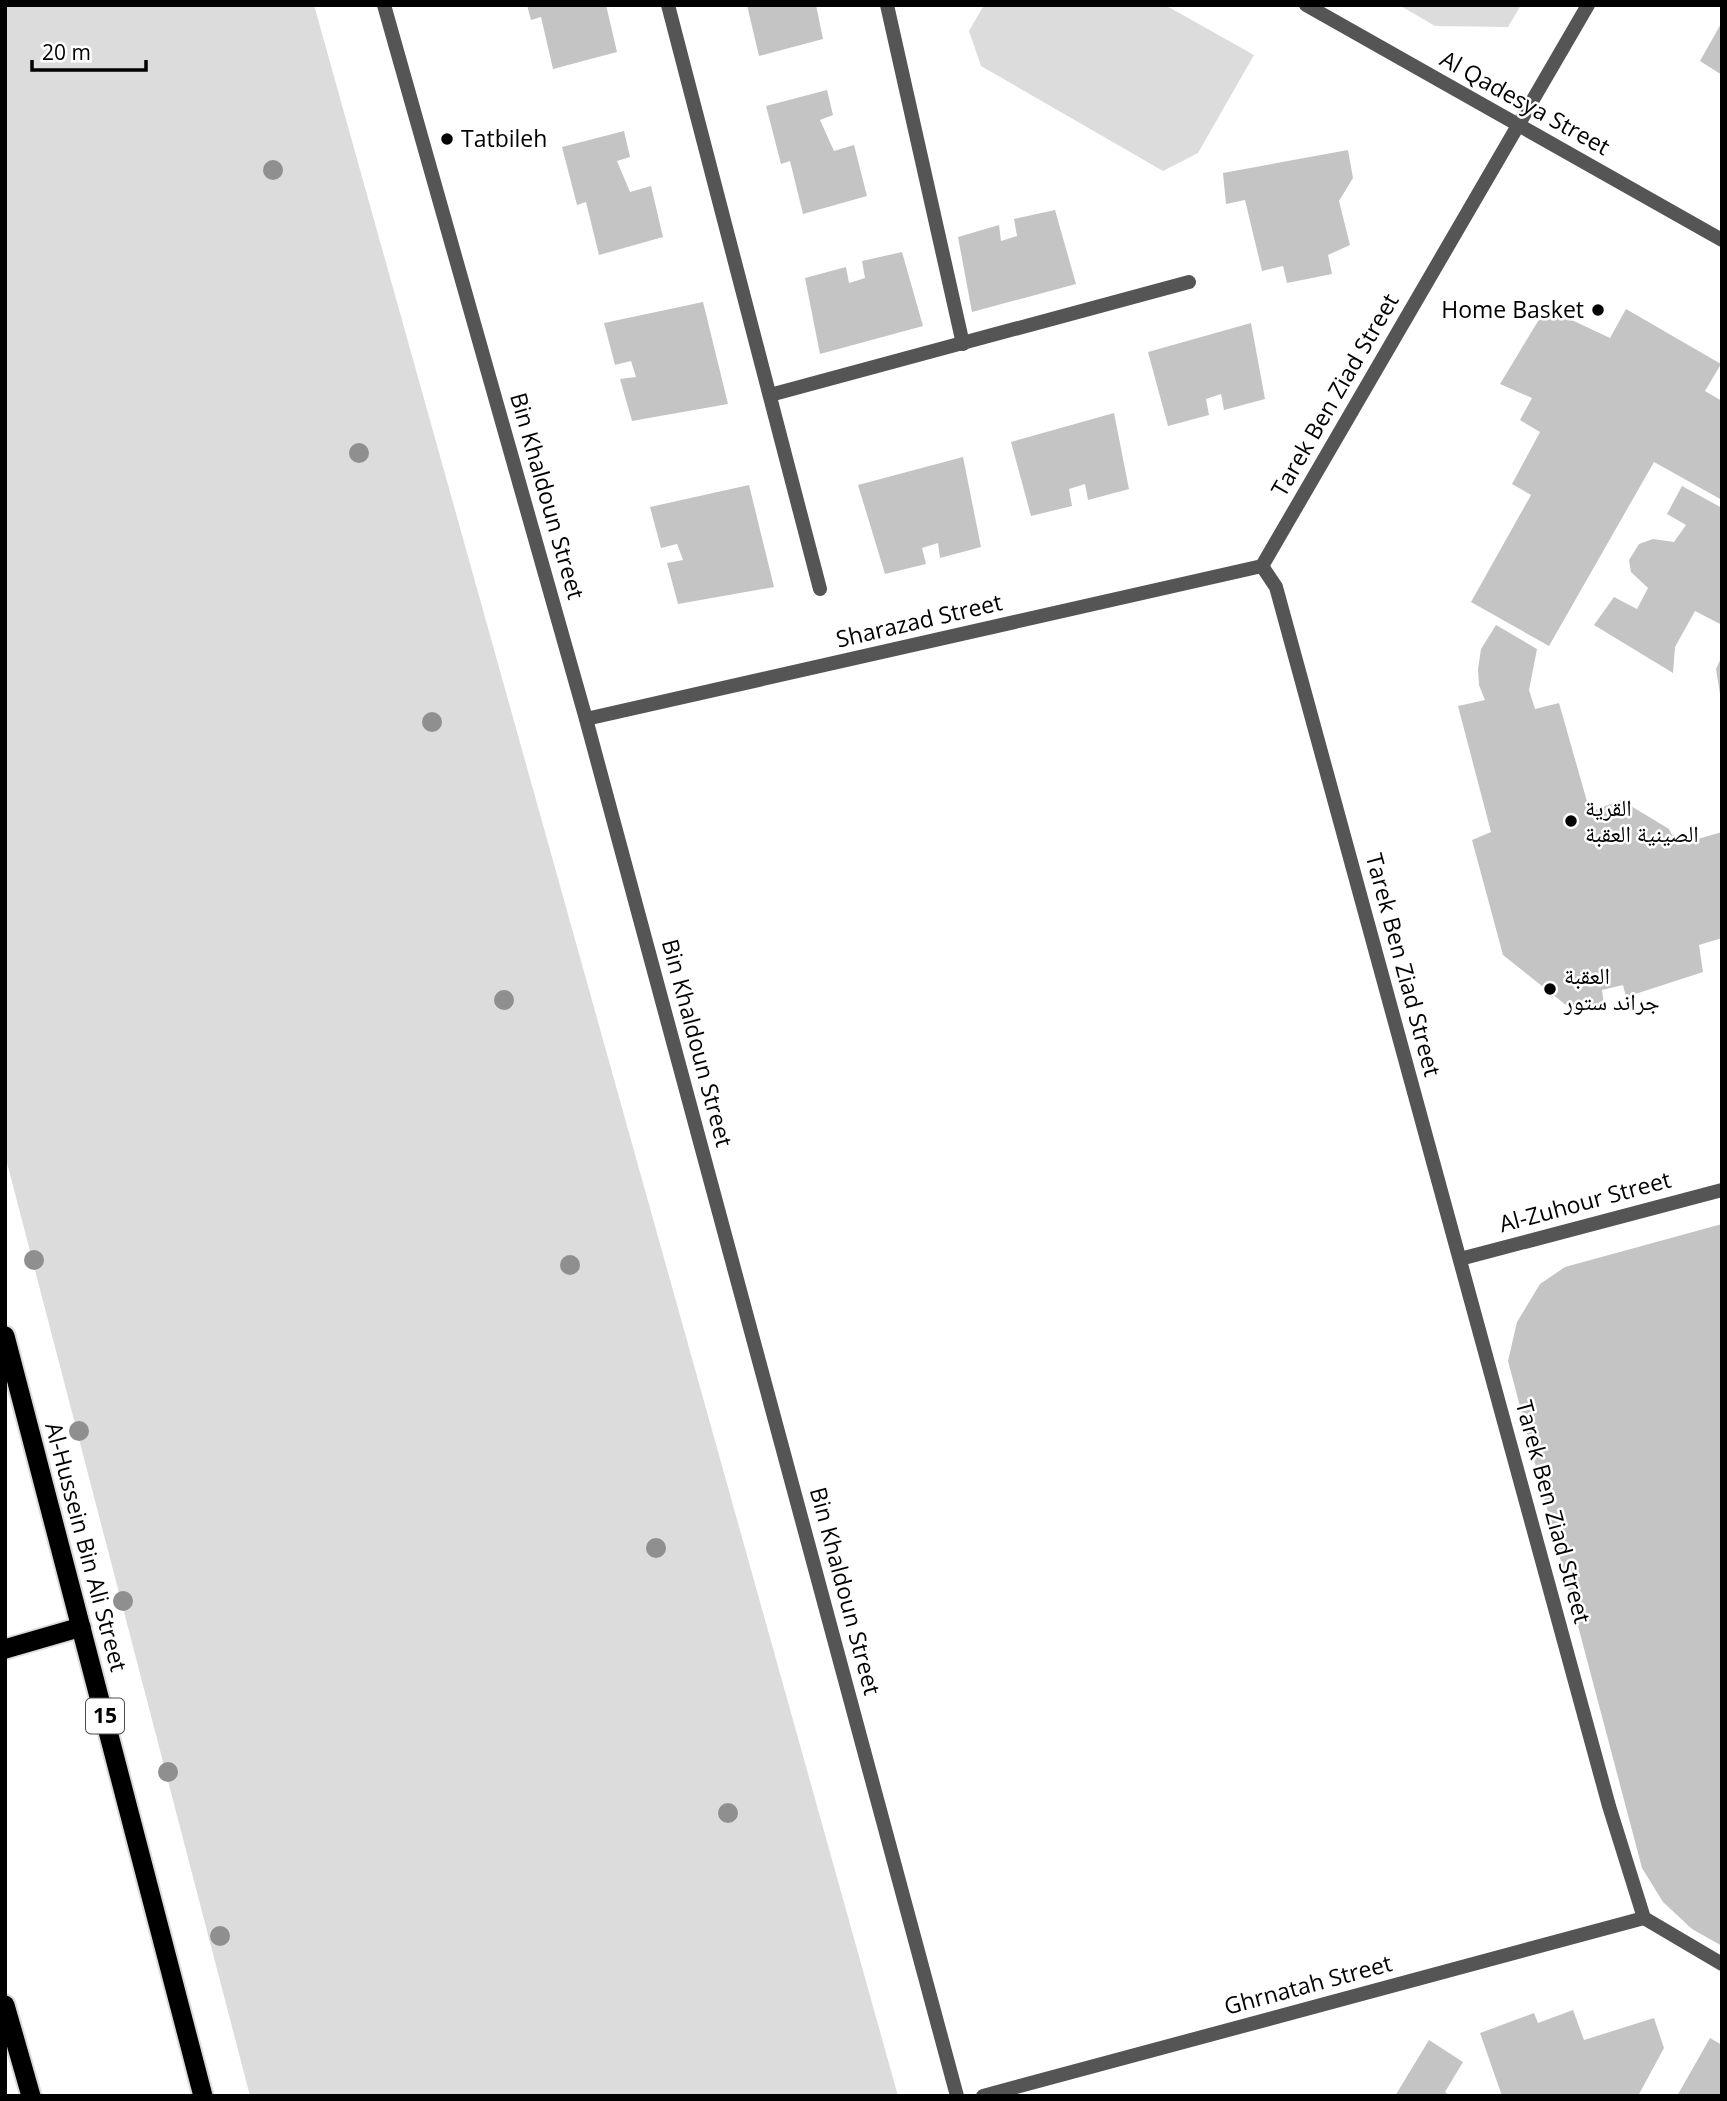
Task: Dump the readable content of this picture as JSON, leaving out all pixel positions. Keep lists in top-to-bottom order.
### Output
{
  "streets": {
    "highway": ["Al-Hussein Bin Ali Street", "15"],
    "street": [
      "Al Qadesya Street",
      "Tarek Ben Ziad Street",
      "Bin Khaldoun Street",
      "Sharazad Street",
      "Al-Zuhour Street",
      "Ghrnatah Street"
    ]
  },
  "crossings": [
    ["Al Qadesya Street", "Tarek Ben Ziad Street"],
    ["Tarek Ben Ziad Street", "Sharazad Street"],
    ["Tarek Ben Ziad Street", "Al-Zuhour Street"],
    ["Tarek Ben Ziad Street", "Ghrnatah Street"],
    ["Bin Khaldoun Street", "Sharazad Street"]
  ],
  "places": [
    "Tatbileh",
    "Home Basket",
    "القرية الصينية العقبة",
    "العقبة جراند ستور"
  ],
  "scale_bar": "20 m"
}
